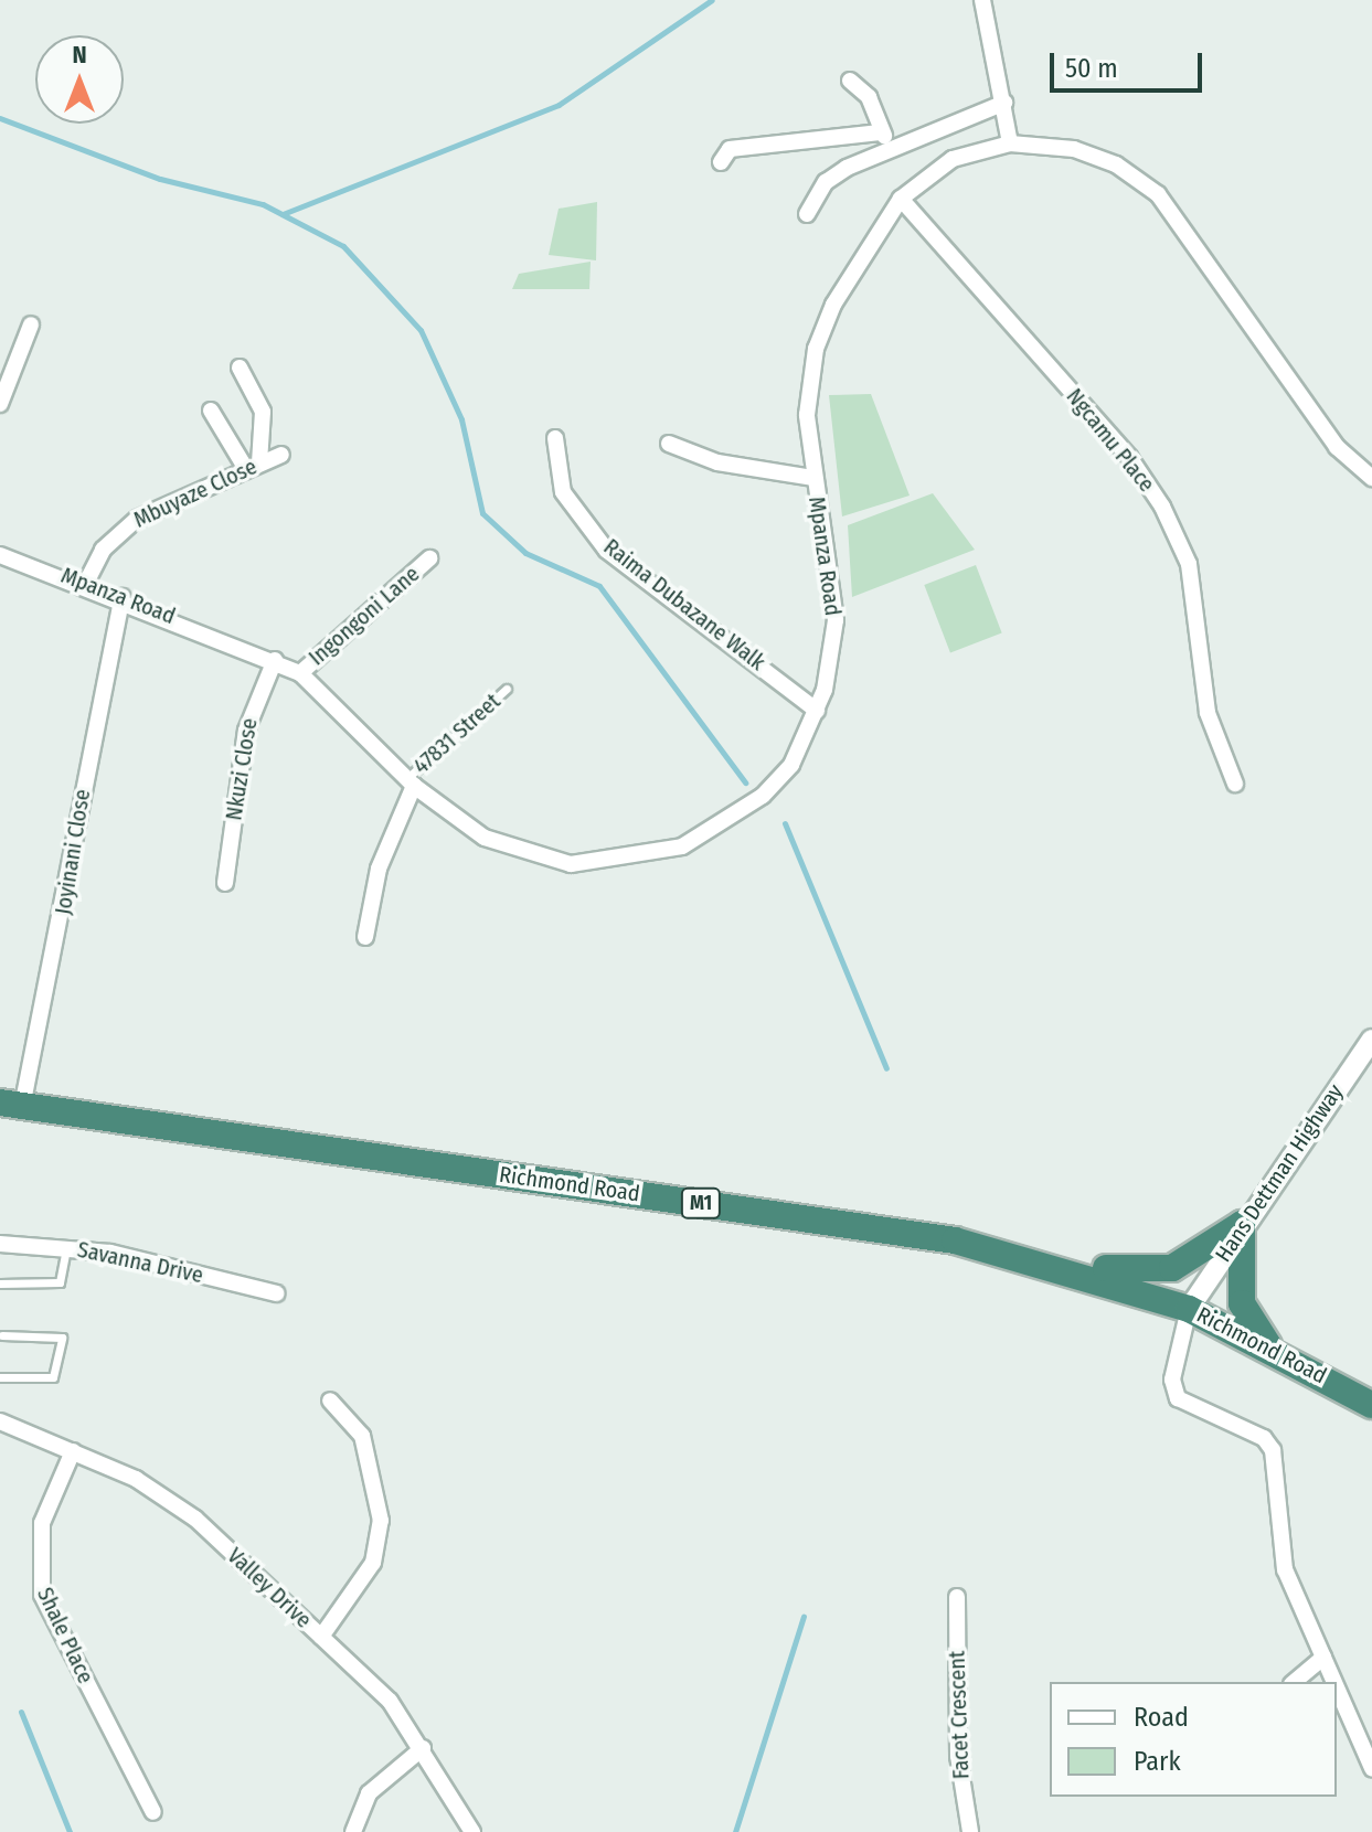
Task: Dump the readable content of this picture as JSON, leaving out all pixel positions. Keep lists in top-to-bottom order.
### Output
{
  "streets": {
    "highway": ["Richmond Road", "M1"],
    "street": [
      "Ngcamu Place",
      "Mbuyaze Close",
      "Mpanza Road",
      "Raima Dubazane Walk",
      "Ingongoni Lane",
      "Nkuzi Close",
      "Joyinani Close",
      "Hans Dettman Highway",
      "Savanna Drive",
      "Valley Drive",
      "Shale Place",
      "Facet Crescent"
    ],
    "lane": ["47831 Street"]
  },
  "crossings": [
    ["Ngcamu Place", "Mpanza Road"],
    ["Mbuyaze Close", "Mpanza Road"],
    ["Mpanza Road", "Raima Dubazane Walk"],
    ["Mpanza Road", "Ingongoni Lane"],
    ["Mpanza Road", "47831 Street"],
    ["Mpanza Road", "Nkuzi Close"],
    ["Mpanza Road", "Joyinani Close"],
    ["Joyinani Close", "Richmond Road"],
    ["Hans Dettman Highway", "Richmond Road"],
    ["Valley Drive", "Shale Place"]
  ],
  "legend": ["Road", "Park"],
  "scale_bar": "50 m",
  "north": "top"
}
